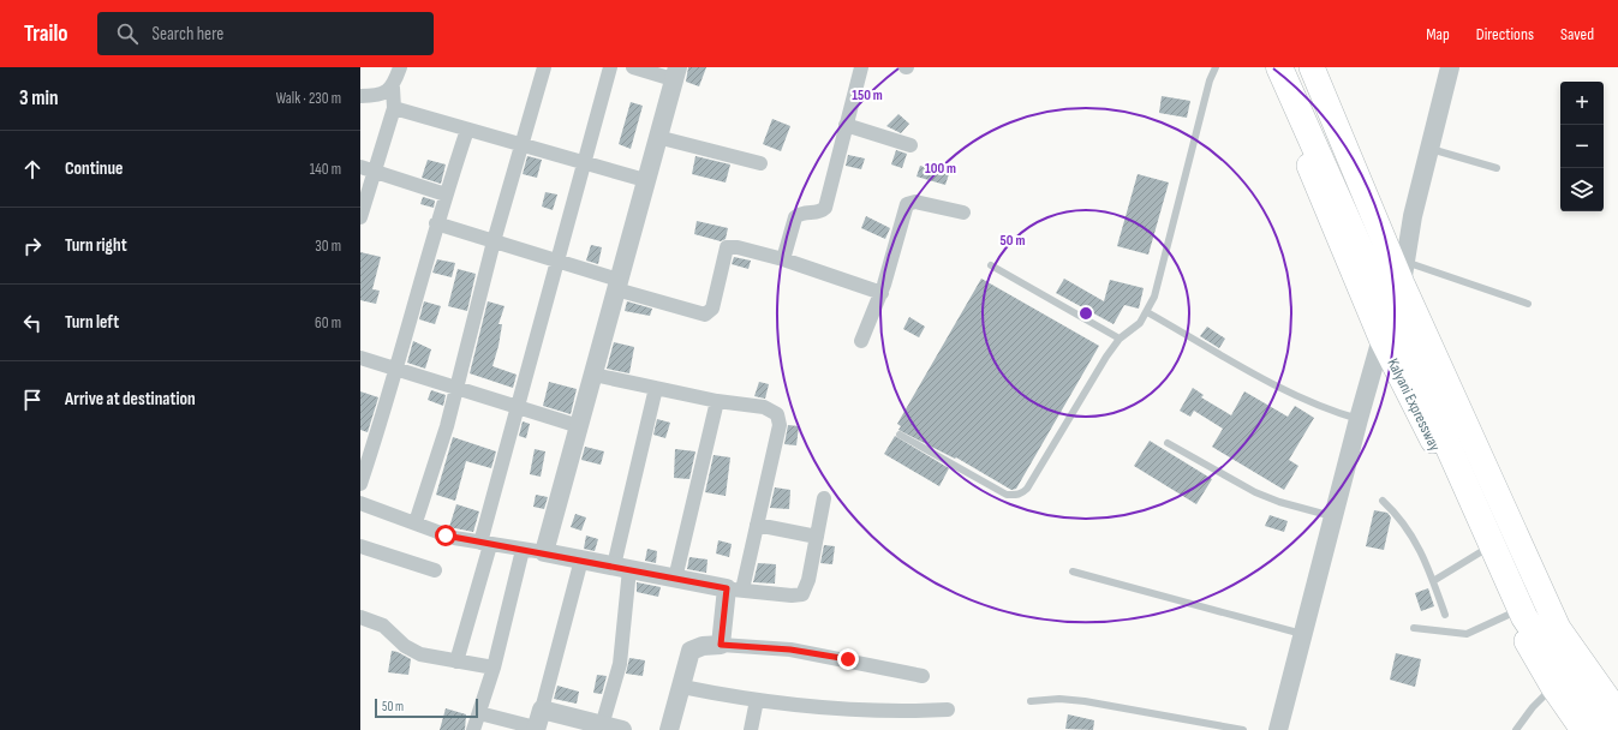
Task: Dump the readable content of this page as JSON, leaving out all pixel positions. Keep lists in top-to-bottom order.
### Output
{
  "streets": {
    "highway": ["Kalyani Expressway"]
  },
  "scale_bar": "50 m",
  "page": {
    "header": "Trailo",
    "search": "Search here",
    "nav": ["Map", "Directions", "Saved"],
    "heading": ["3 min", "Walk · 230 m"],
    "map_buttons": ["+", "−"],
    "list": [
      ["Continue", "140 m"],
      ["Turn right", "30 m"],
      ["Turn left", "60 m"],
      "Arrive at destination"
    ],
    "scale": "50 m"
  },
  "rings": ["150 m", "100 m", "50 m"]
}
